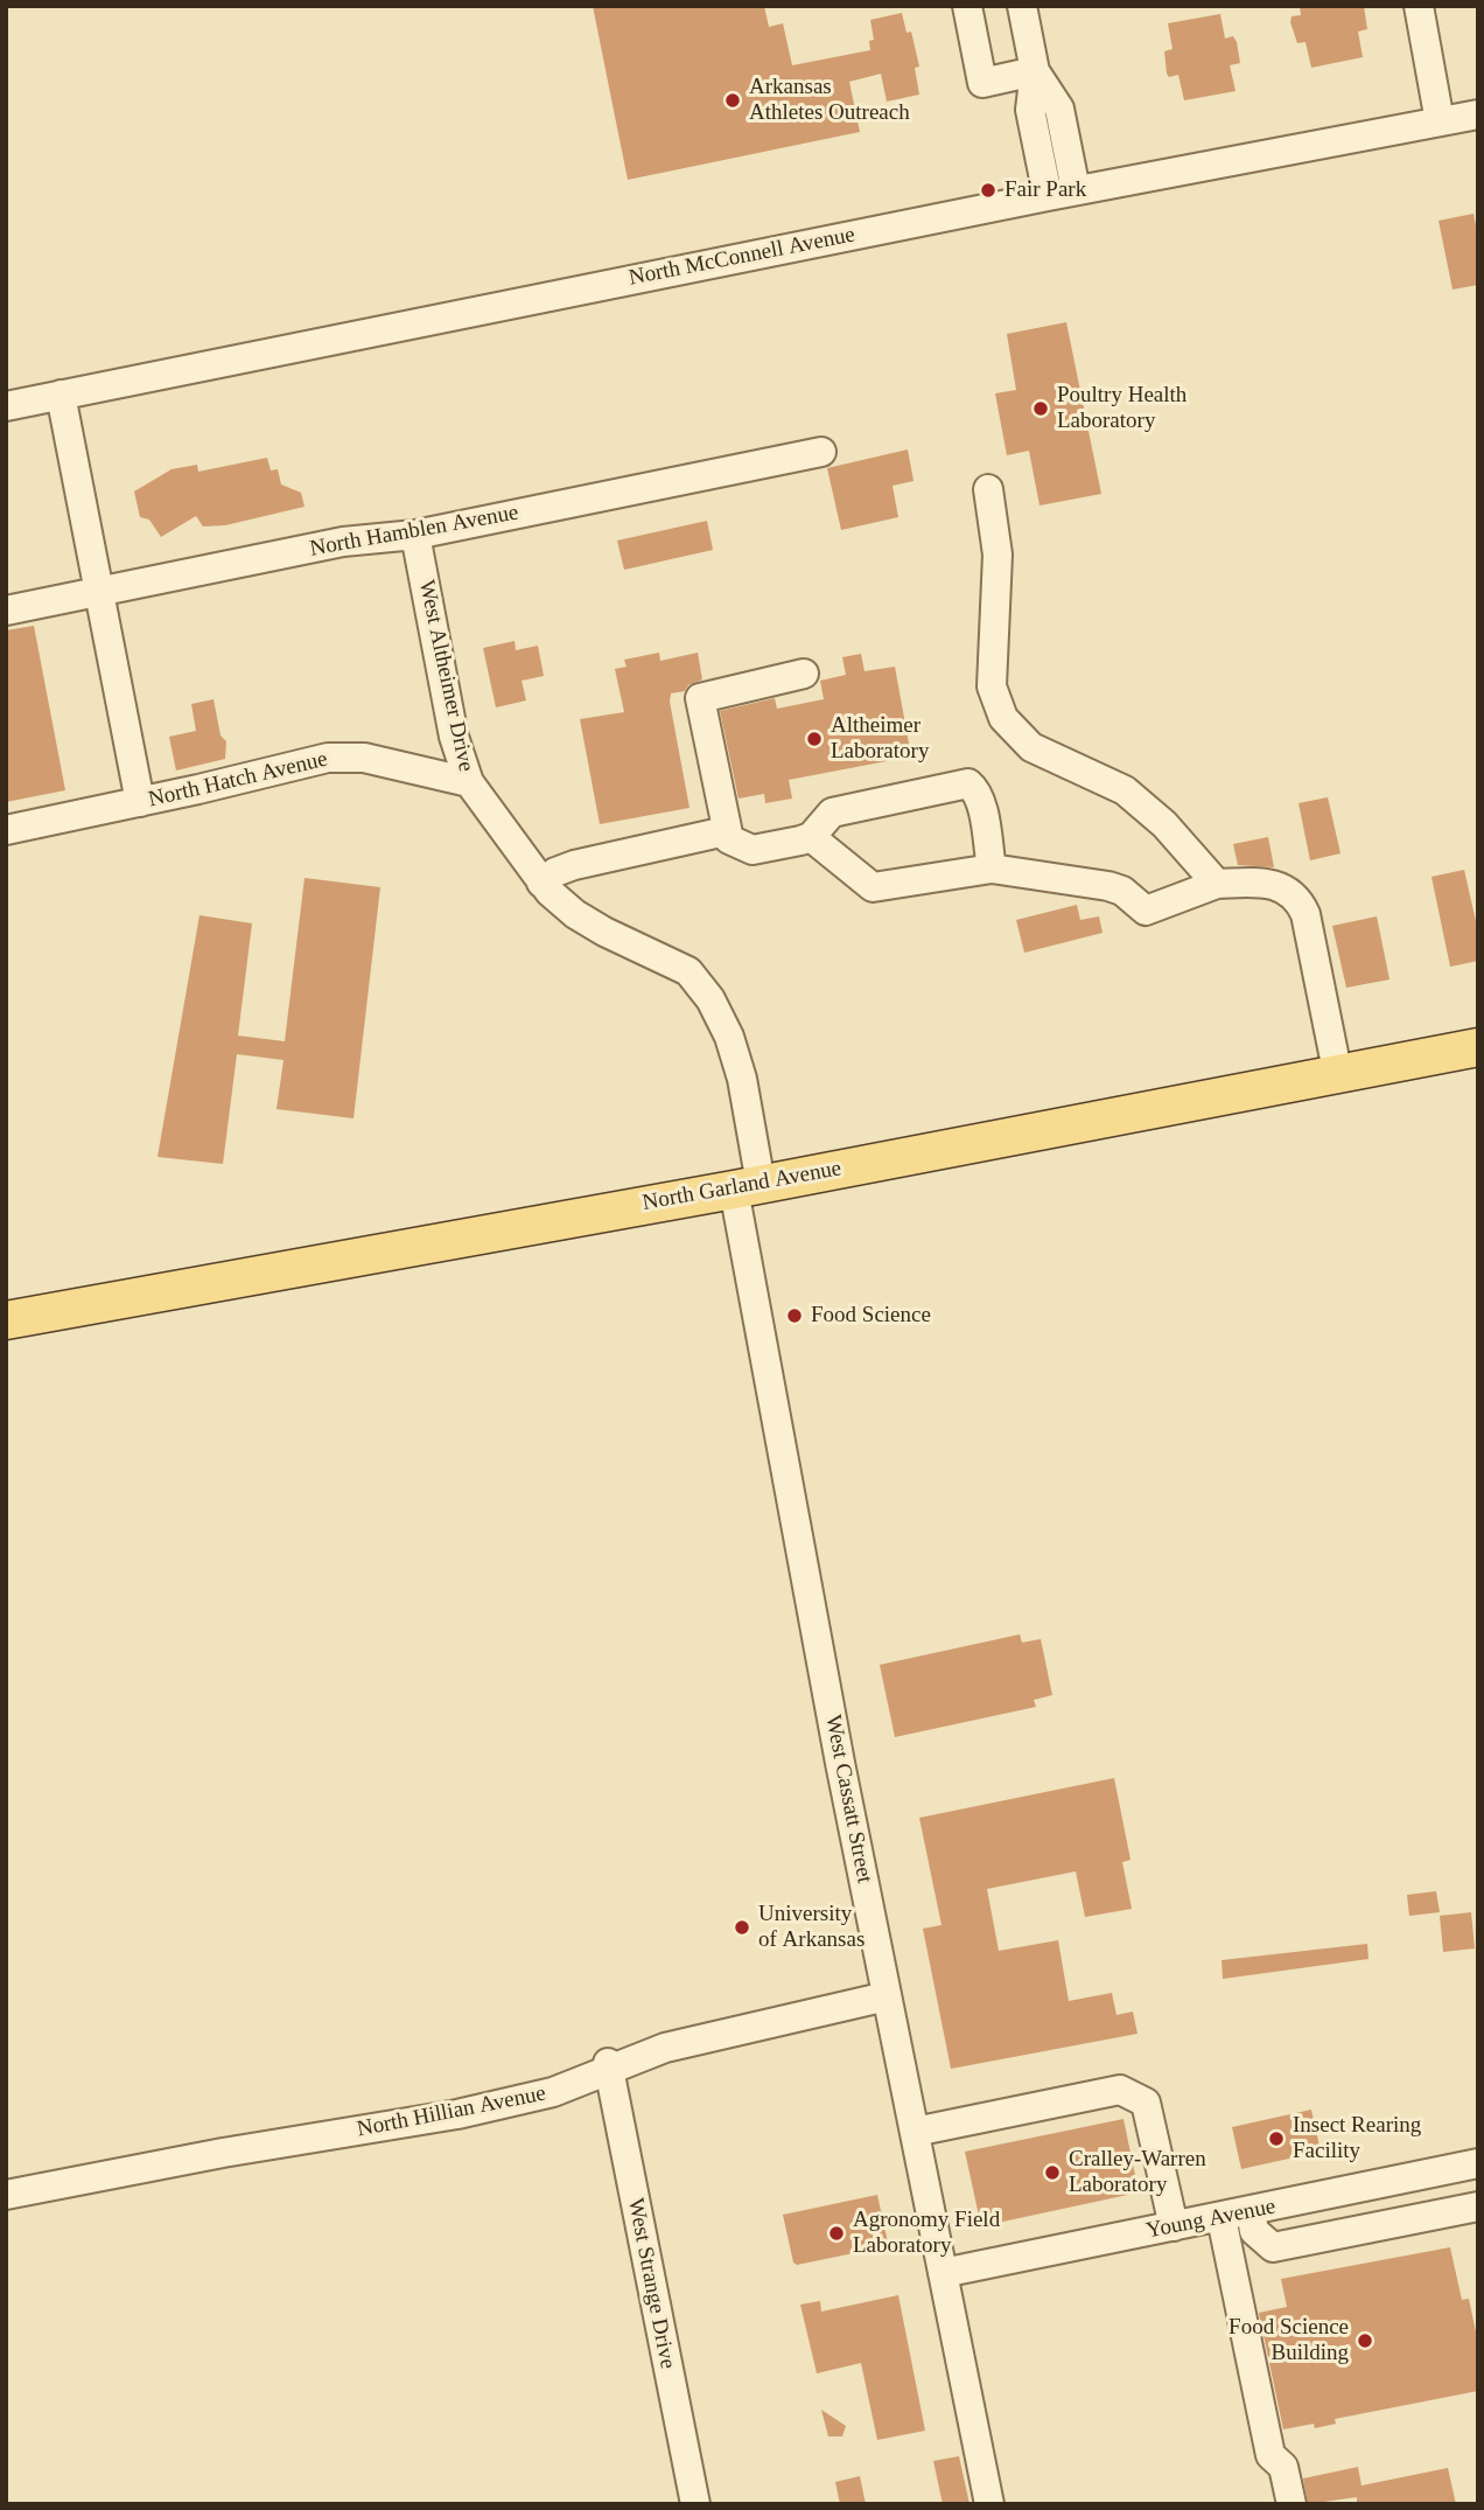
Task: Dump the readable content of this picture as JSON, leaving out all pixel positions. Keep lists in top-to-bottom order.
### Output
{
  "streets": {
    "main road": ["North Garland Avenue"],
    "street": [
      "North McConnell Avenue",
      "North Hamblen Avenue",
      "West Altheimer Drive",
      "North Hatch Avenue",
      "West Cassatt Street",
      "North Hillian Avenue",
      "Young Avenue",
      "West Strange Drive"
    ]
  },
  "crossings": [
    ["North Hamblen Avenue", "West Altheimer Drive"],
    ["West Altheimer Drive", "North Hatch Avenue"],
    ["West Altheimer Drive", "North Garland Avenue"],
    ["West Altheimer Drive", "West Cassatt Street"],
    ["North Garland Avenue", "West Cassatt Street"],
    ["West Cassatt Street", "North Hillian Avenue"],
    ["West Cassatt Street", "Young Avenue"],
    ["North Hillian Avenue", "West Strange Drive"]
  ],
  "places": [
    "Arkansas Athletes Outreach",
    "Fair Park",
    "Poultry Health Laboratory",
    "Altheimer Laboratory",
    "Food Science",
    "University of Arkansas",
    "Insect Rearing Facility",
    "Cralley-Warren Laboratory",
    "Agronomy Field Laboratory",
    "Food Science Building"
  ]
}
